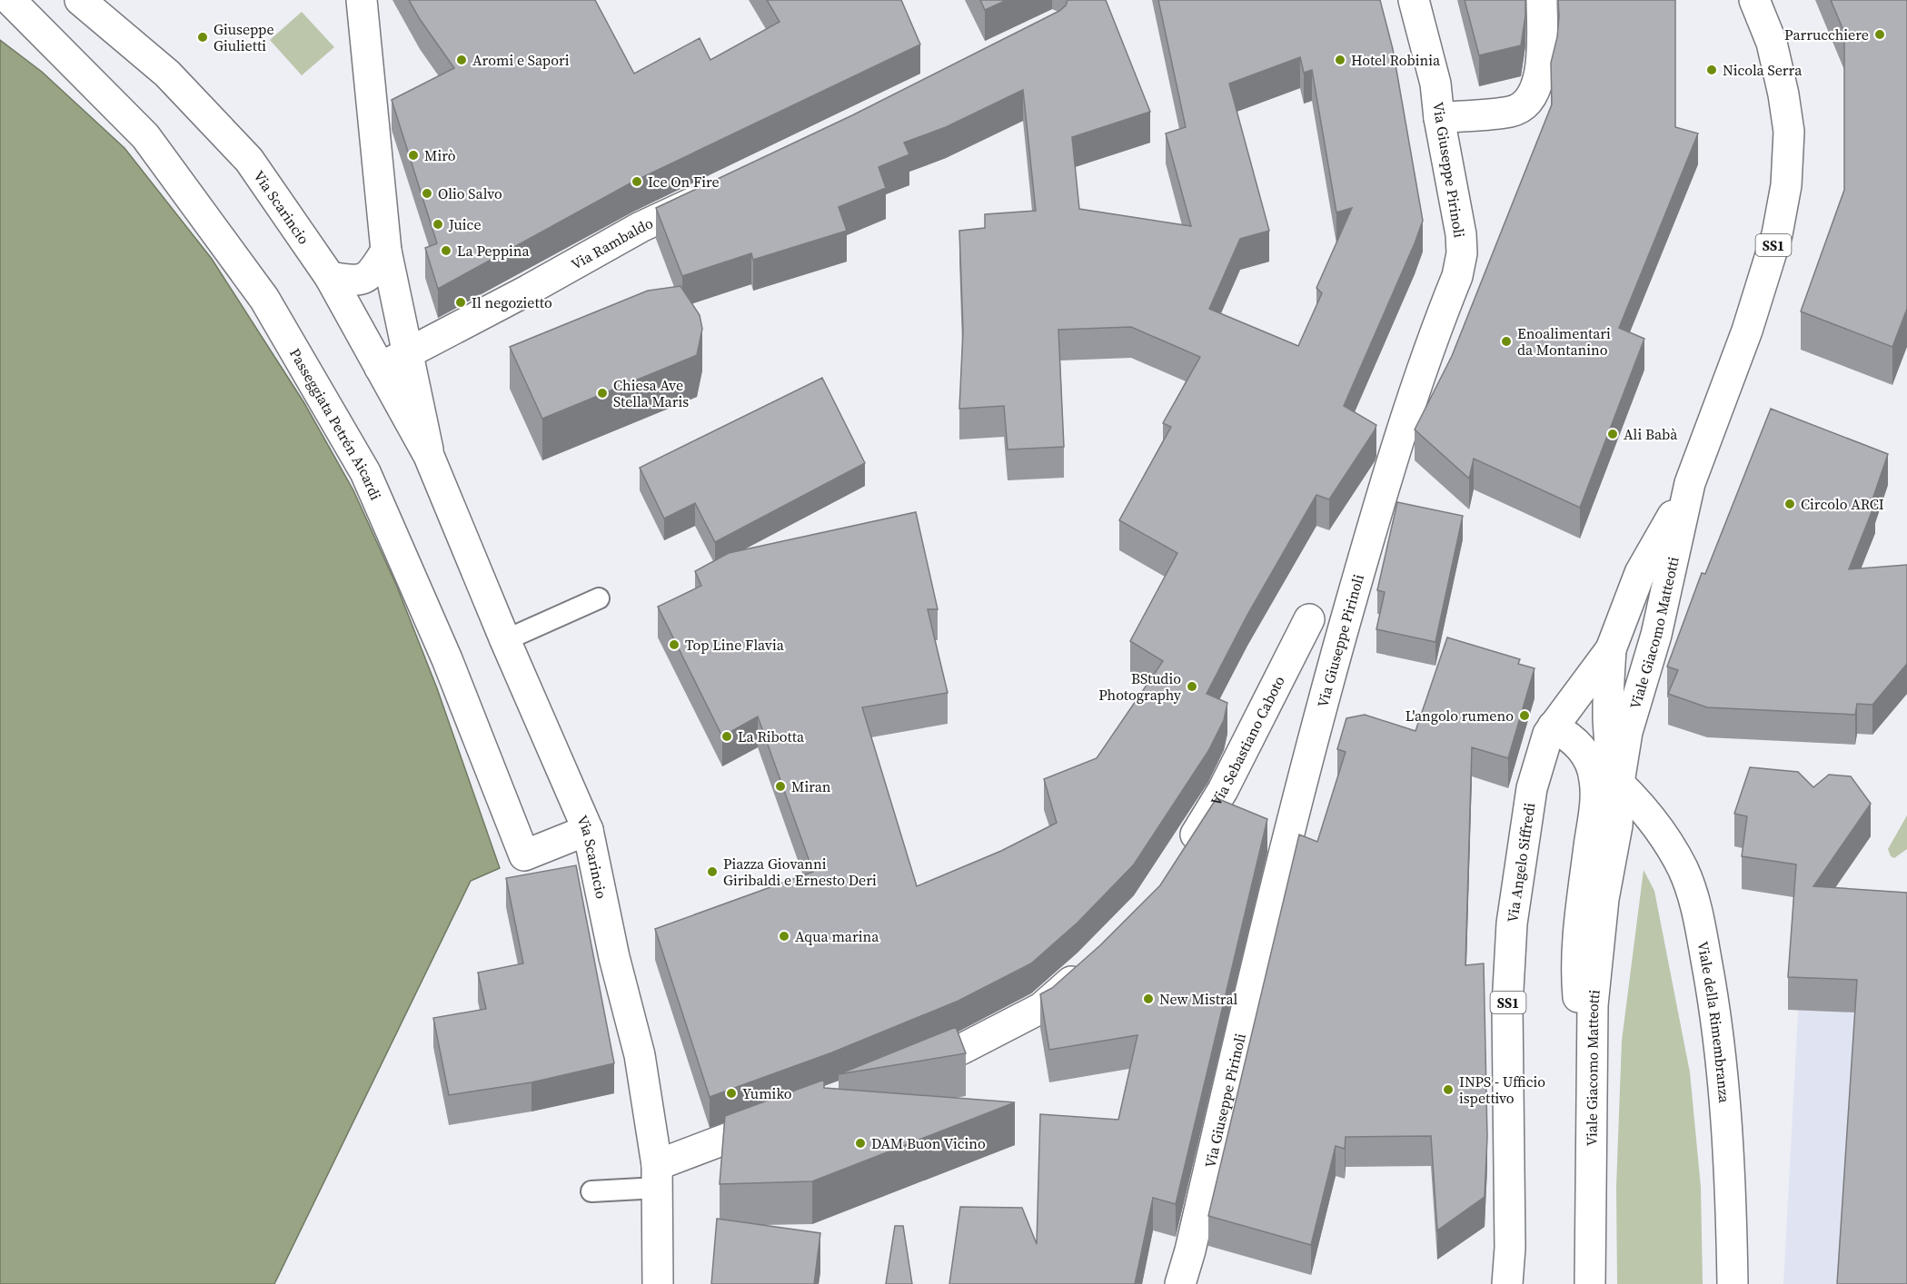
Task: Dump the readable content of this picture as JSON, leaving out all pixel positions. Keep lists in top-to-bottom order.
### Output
{
  "streets": {
    "street": [
      "Via Giuseppe Pirinoli",
      "Via Scarincio",
      "Via Rambaldo",
      "SS1",
      "Passeggiata Petrén Aicardi",
      "Viale Giacomo Matteotti",
      "Via Sebastiano Caboto",
      "Via Angelo Siffredi",
      "Viale della Rimembranza"
    ]
  },
  "crossings": [
    ["Via Scarincio", "Via Rambaldo"],
    ["Via Scarincio", "Passeggiata Petrén Aicardi"],
    ["Viale Giacomo Matteotti", "Via Angelo Siffredi"],
    ["Viale Giacomo Matteotti", "Viale della Rimembranza"],
    ["Via Angelo Siffredi", "Viale della Rimembranza"]
  ],
  "places": [
    "Parrucchiere",
    "Giuseppe Giulietti",
    "Aromi e Sapori",
    "Hotel Robinia",
    "Nicola Serra",
    "Mirò",
    "Ice On Fire",
    "Olio Salvo",
    "Juice",
    "La Peppina",
    "Il negozietto",
    "Enoalimentari da Montanino",
    "Chiesa Ave Stella Maris",
    "Ali Babà",
    "Circolo ARCI",
    "Top Line Flavia",
    "BStudio Photography",
    "L'angolo rumeno",
    "La Ribotta",
    "Miran",
    "Piazza Giovanni Giribaldi e Ernesto Deri",
    "Aqua marina",
    "New Mistral",
    "INPS - Ufficio ispettivo",
    "Yumiko",
    "DAM Buon Vicino"
  ]
}
